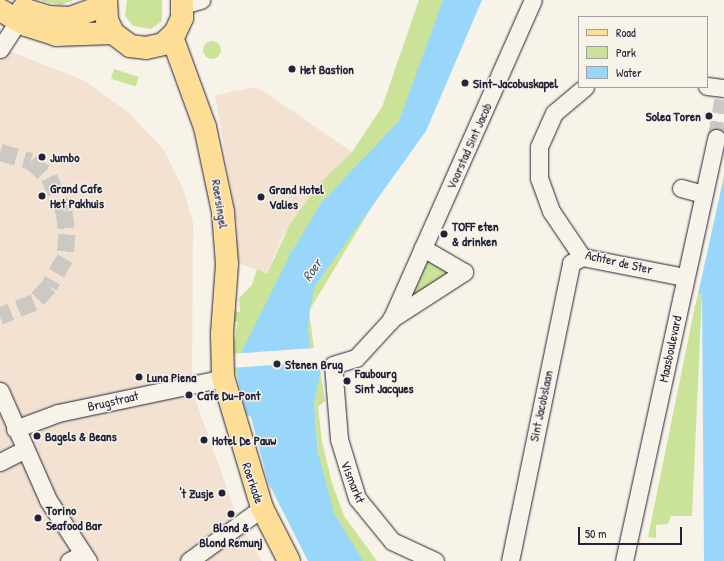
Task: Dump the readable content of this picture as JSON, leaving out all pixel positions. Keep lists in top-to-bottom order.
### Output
{
  "streets": {
    "main road": ["Roersingel", "Roerkade"],
    "street": [
      "Voorstad Sint Jacob",
      "Achter de Ster",
      "Maasboulevard",
      "Brugstraat",
      "Sint Jacobslaan",
      "Vismarkt"
    ]
  },
  "crossings": [
    ["Voorstad Sint Jacob", "Vismarkt"],
    ["Roersingel", "Brugstraat"],
    ["Roersingel", "Roerkade"],
    ["Achter de Ster", "Maasboulevard"],
    ["Achter de Ster", "Sint Jacobslaan"],
    ["Brugstraat", "Roerkade"]
  ],
  "water": ["Roer"],
  "places": [
    "Het Bastion",
    "Sint-Jacobuskapel",
    "Solea Toren",
    "Jumbo",
    "Grand Cafe Het Pakhuis",
    "Grand Hotel Valies",
    "TOFF eten & drinken",
    "Stenen Brug",
    "Luna Piena",
    "Faubourg Sint Jacques",
    "Cafe Du-Pont",
    "Bagels & Beans",
    "Hotel De Pauw",
    "'t Zusje",
    "Blond & Blond Remunj",
    "Torino Seafood Bar"
  ],
  "legend": ["Road", "Park", "Water"],
  "scale_bar": "50 m"
}
